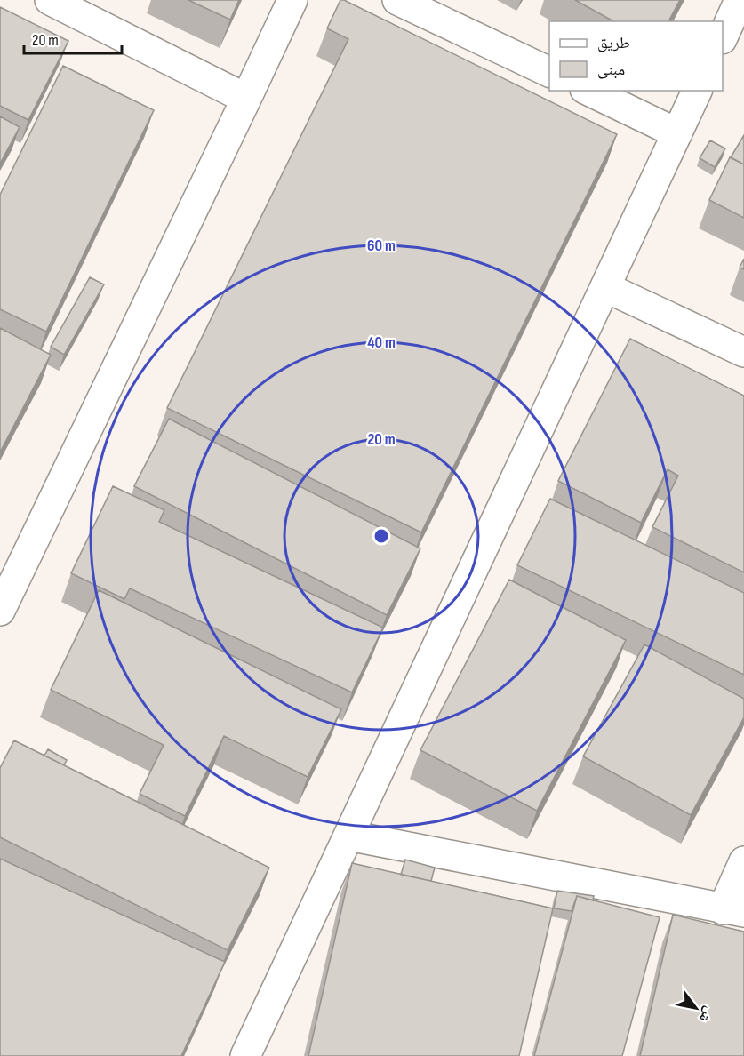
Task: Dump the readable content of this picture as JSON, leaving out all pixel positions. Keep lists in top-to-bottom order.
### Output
{
  "legend": ["طريق", "مبنى"],
  "scale_bar": "20 m",
  "north": "bottom right",
  "rings": ["60 m", "40 m", "20 m"]
}
